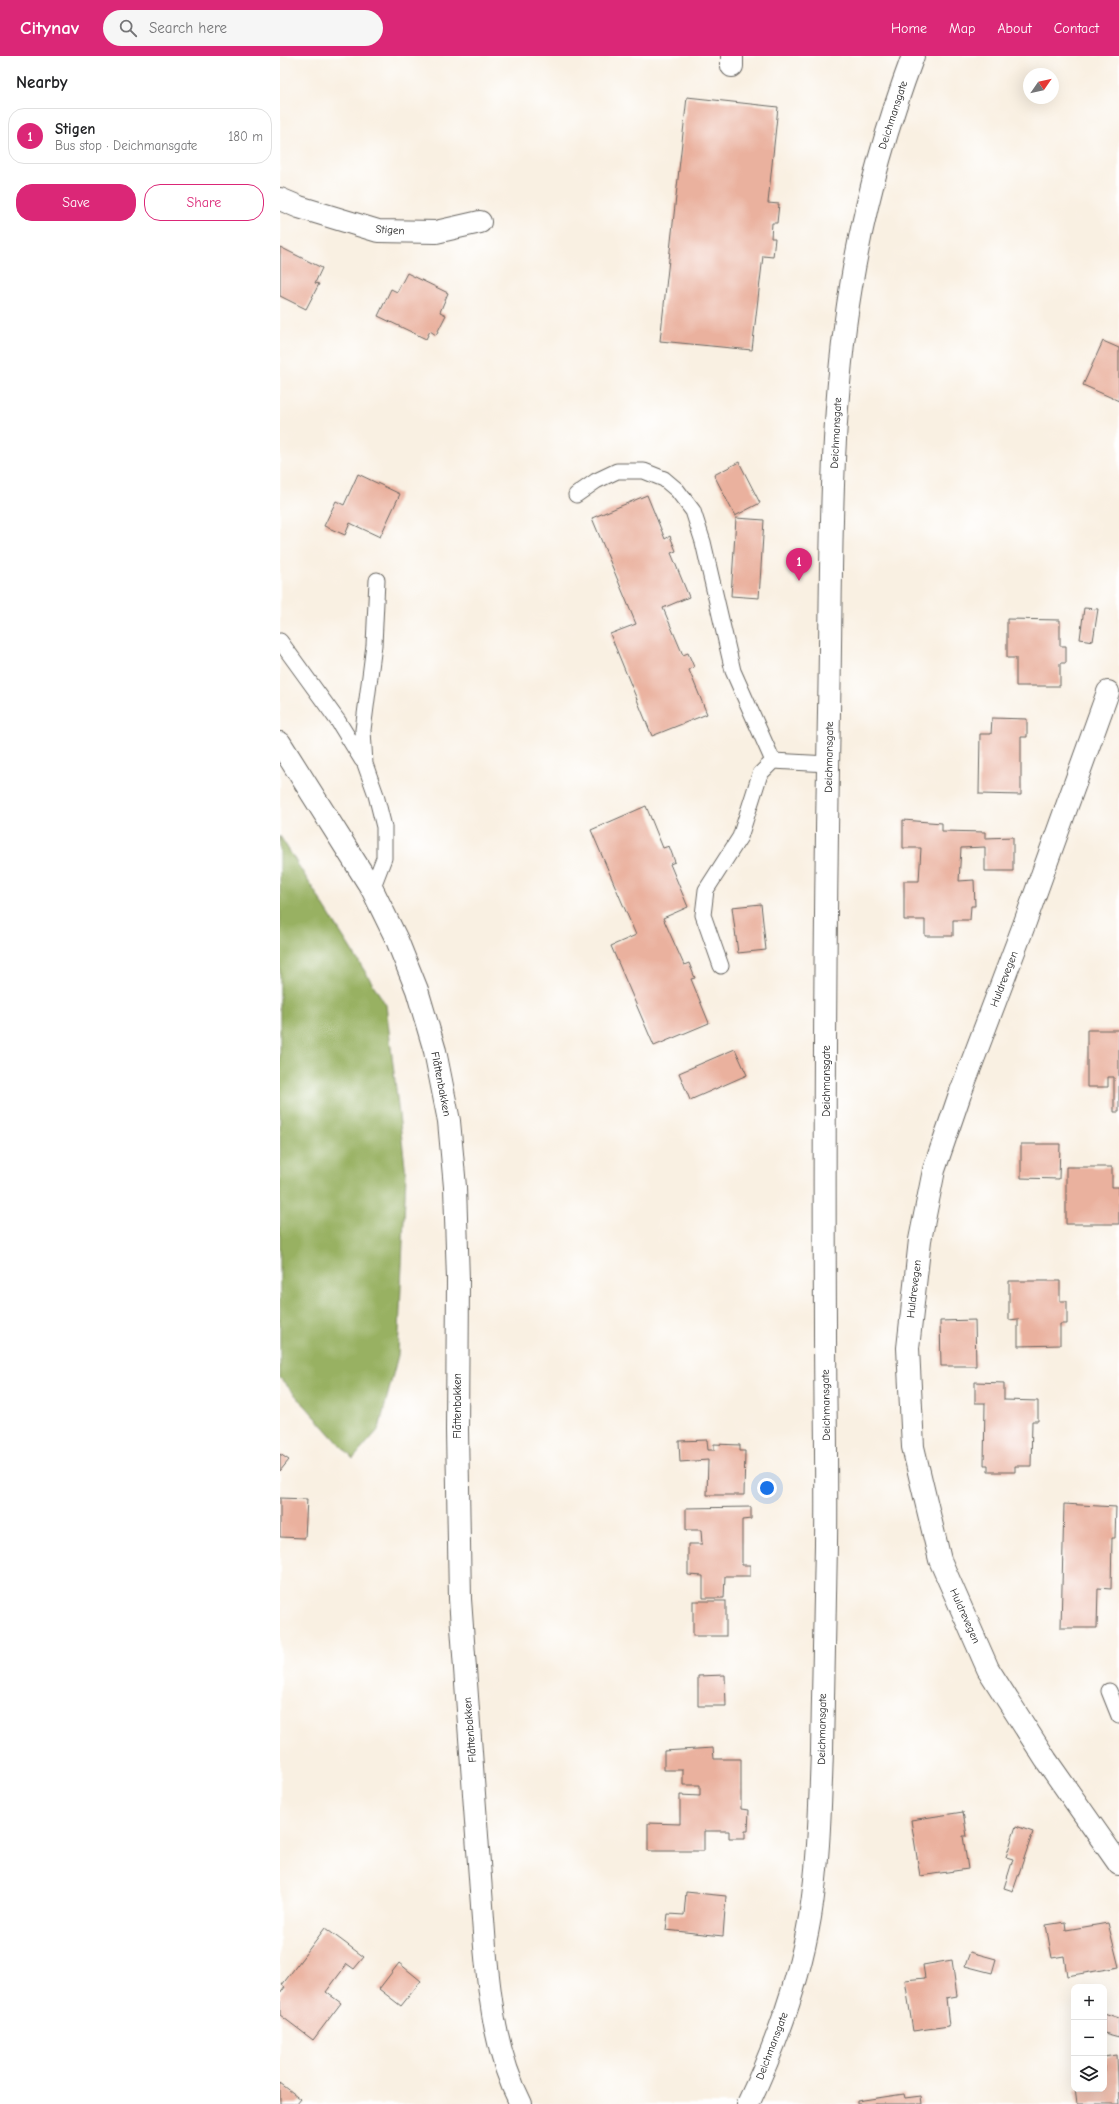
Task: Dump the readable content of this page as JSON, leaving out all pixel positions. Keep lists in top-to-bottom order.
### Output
{
  "streets": {
    "street": [
      "Deichmansgate",
      "Stigen",
      "Huldrevegen",
      "Flåttenbakken"
    ]
  },
  "north": "top right",
  "page": {
    "header": "Citynav",
    "search": "Search here",
    "nav": [
      "Home",
      "Map",
      "About",
      "Contact"
    ],
    "heading": "Nearby",
    "list": [
      {
        "mark": "1",
        "name": "Stigen",
        "note": "Bus stop · Deichmansgate",
        "value": "180 m"
      }
    ],
    "buttons": ["Save", "Share"],
    "pins": "1",
    "map_buttons": ["+", "−"]
  }
}
